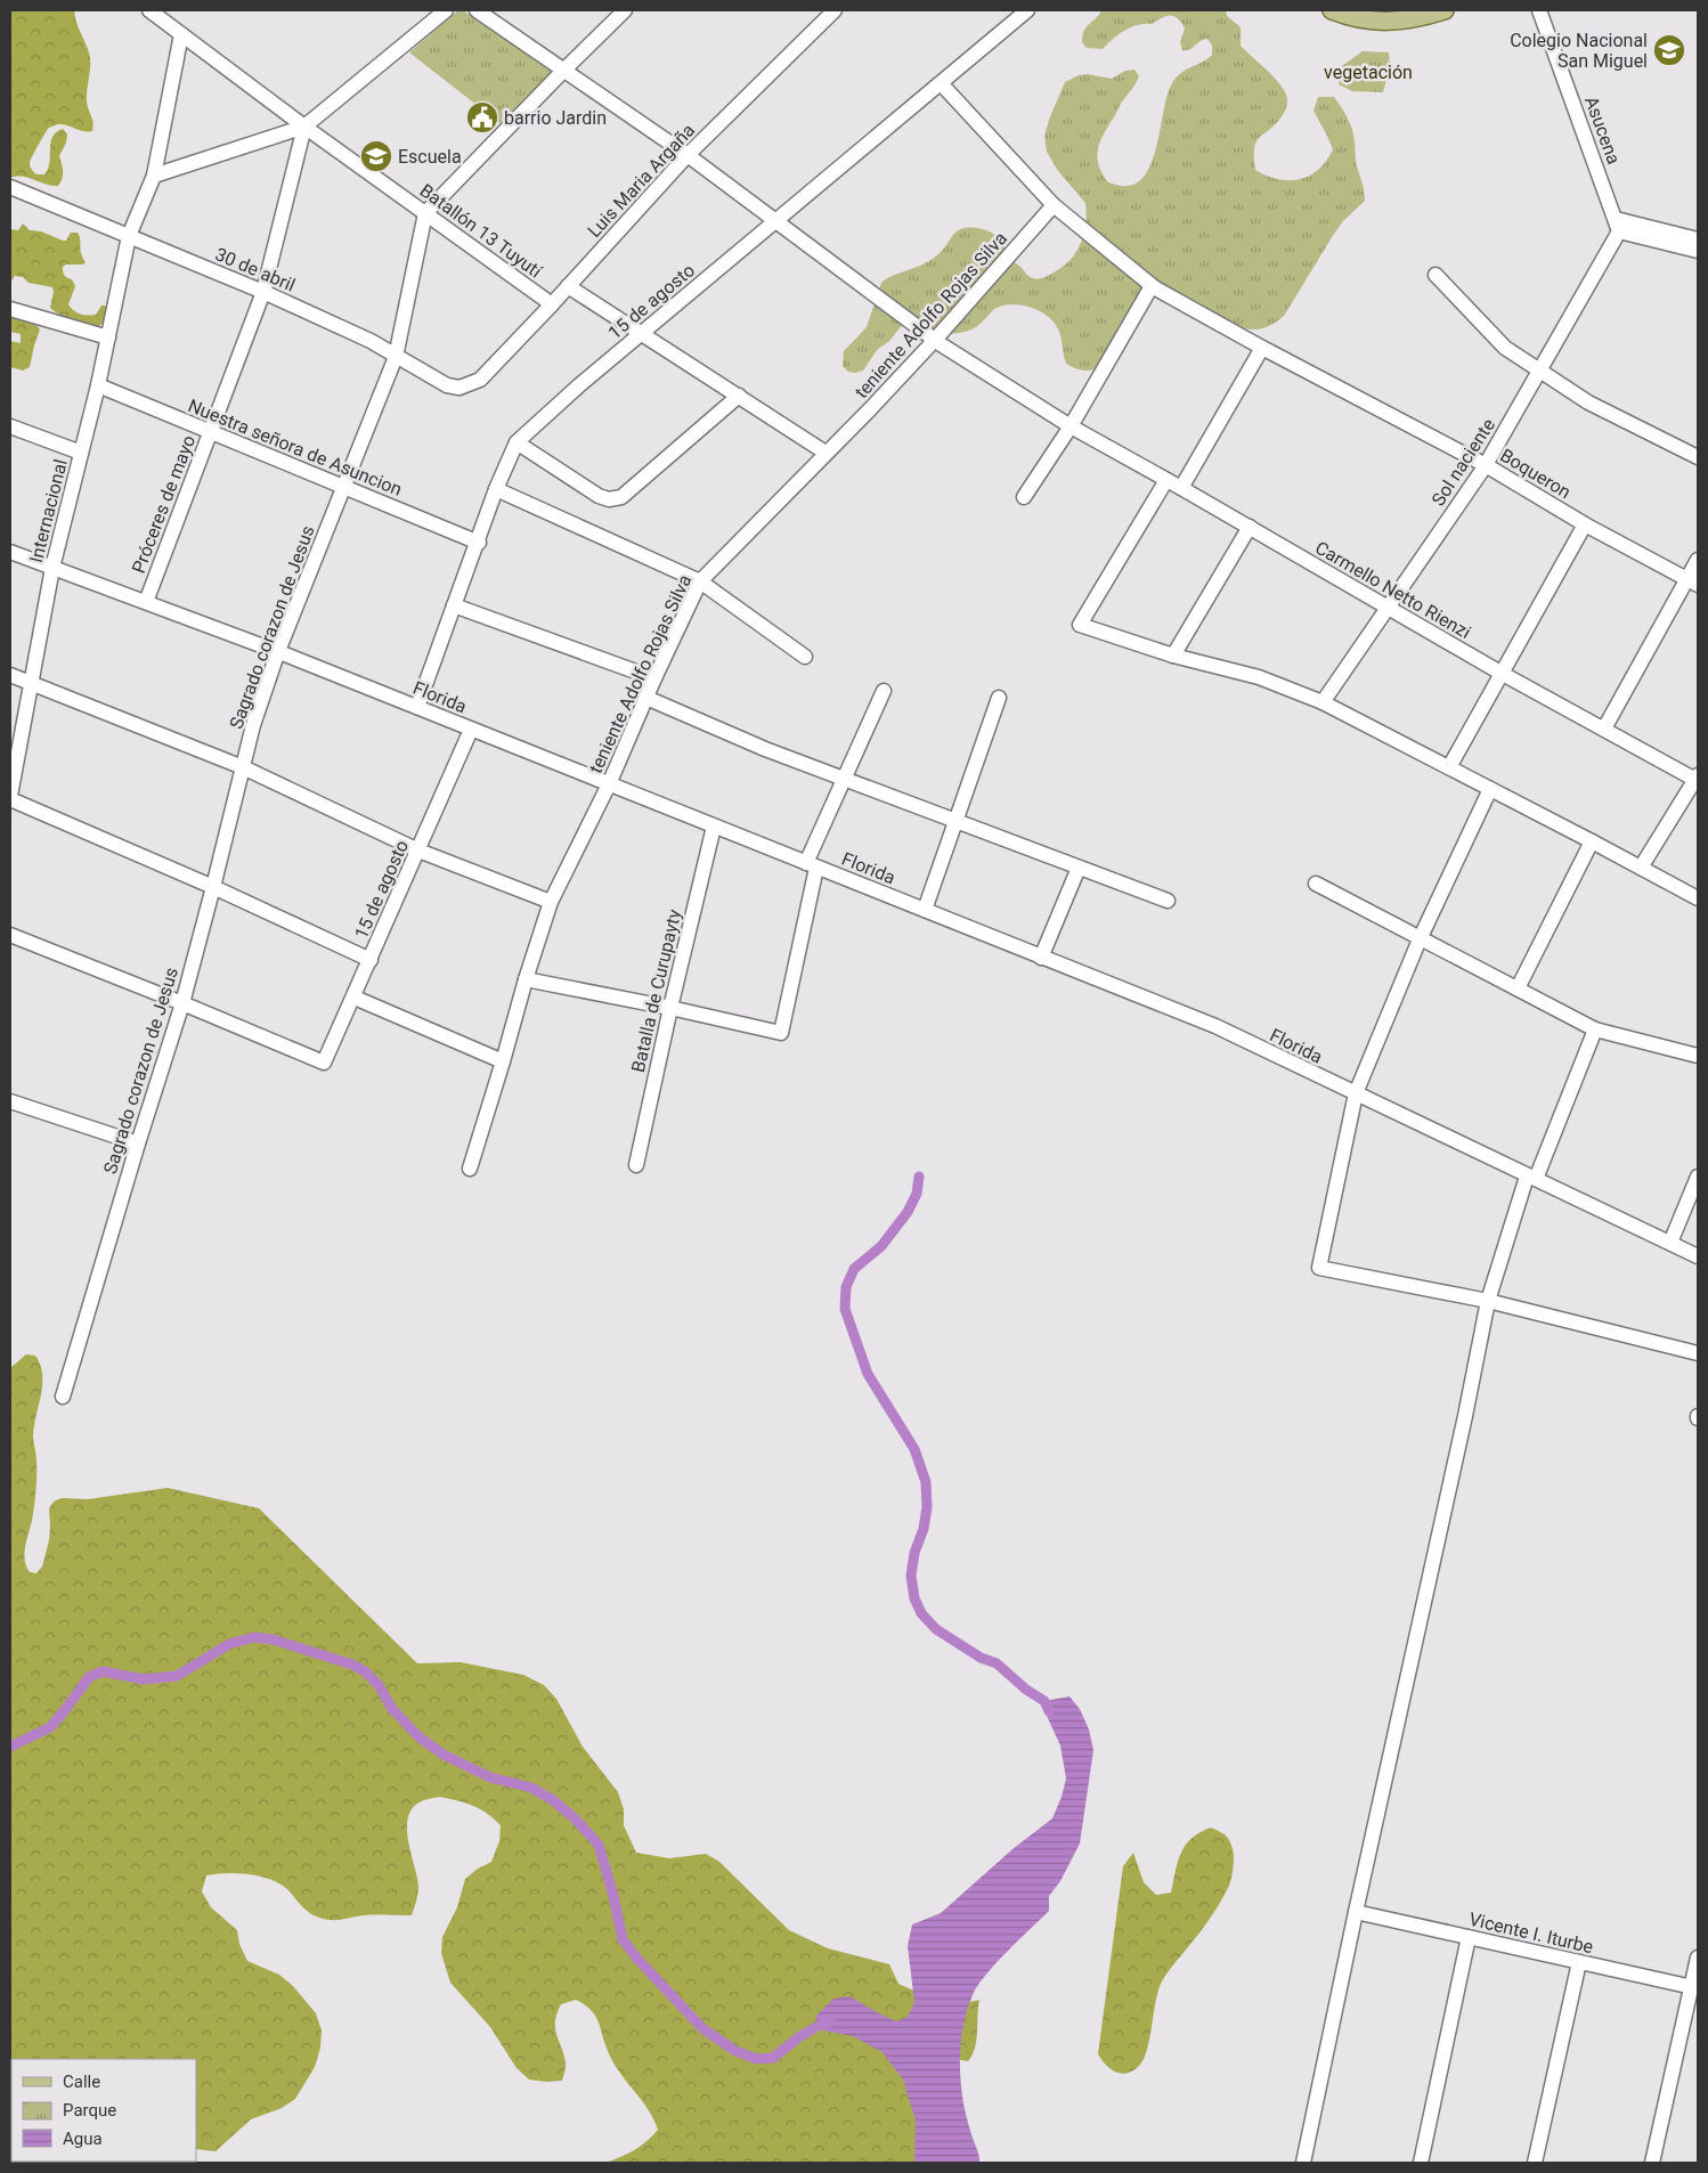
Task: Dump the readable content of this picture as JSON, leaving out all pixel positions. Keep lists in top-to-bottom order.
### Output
{
  "streets": {
    "street": [
      "Asucena",
      "Luis Maria Argaña",
      "Batallón 13 Tuyutí",
      "30 de abril",
      "15 de agosto",
      "teniente Adolfo Rojas Silva",
      "Nuestra señora de Asuncion",
      "Sol naciente",
      "Boqueron",
      "Próceres de mayo",
      "Internacional",
      "Carmello Netto Rienzi",
      "Sagrado corazon de Jesus",
      "Florida",
      "Batalla de Curupayty",
      "Vicente I. Iturbe"
    ]
  },
  "crossings": [
    ["Asucena", "Sol naciente"],
    ["Luis Maria Argaña", "Batallón 13 Tuyutí"],
    ["Luis Maria Argaña", "30 de abril"],
    ["Luis Maria Argaña", "Carmello Netto Rienzi"],
    ["Batallón 13 Tuyutí", "Próceres de mayo"],
    ["Batallón 13 Tuyutí", "Internacional"],
    ["Batallón 13 Tuyutí", "Sagrado corazon de Jesus"],
    ["30 de abril", "Próceres de mayo"],
    ["30 de abril", "Internacional"],
    ["30 de abril", "Sagrado corazon de Jesus"],
    ["15 de agosto", "Nuestra señora de Asuncion"],
    ["15 de agosto", "Boqueron"],
    ["15 de agosto", "Carmello Netto Rienzi"],
    ["15 de agosto", "Sagrado corazon de Jesus"],
    ["15 de agosto", "Florida"],
    ["teniente Adolfo Rojas Silva", "Boqueron"],
    ["teniente Adolfo Rojas Silva", "Carmello Netto Rienzi"],
    ["teniente Adolfo Rojas Silva", "Florida"],
    ["Nuestra señora de Asuncion", "Próceres de mayo"],
    ["Nuestra señora de Asuncion", "Internacional"],
    ["Nuestra señora de Asuncion", "Sagrado corazon de Jesus"],
    ["Sol naciente", "Boqueron"],
    ["Sol naciente", "Carmello Netto Rienzi"],
    ["Próceres de mayo", "Florida"],
    ["Internacional", "Florida"],
    ["Sagrado corazon de Jesus", "Florida"],
    ["Florida", "Batalla de Curupayty"]
  ],
  "parks": ["vegetación"],
  "places": {
    "school or university": ["Colegio Nacional San Miguel", "Escuela"],
    "public building": ["barrio Jardin"]
  },
  "legend": ["Calle", "Parque", "Agua"]
}
